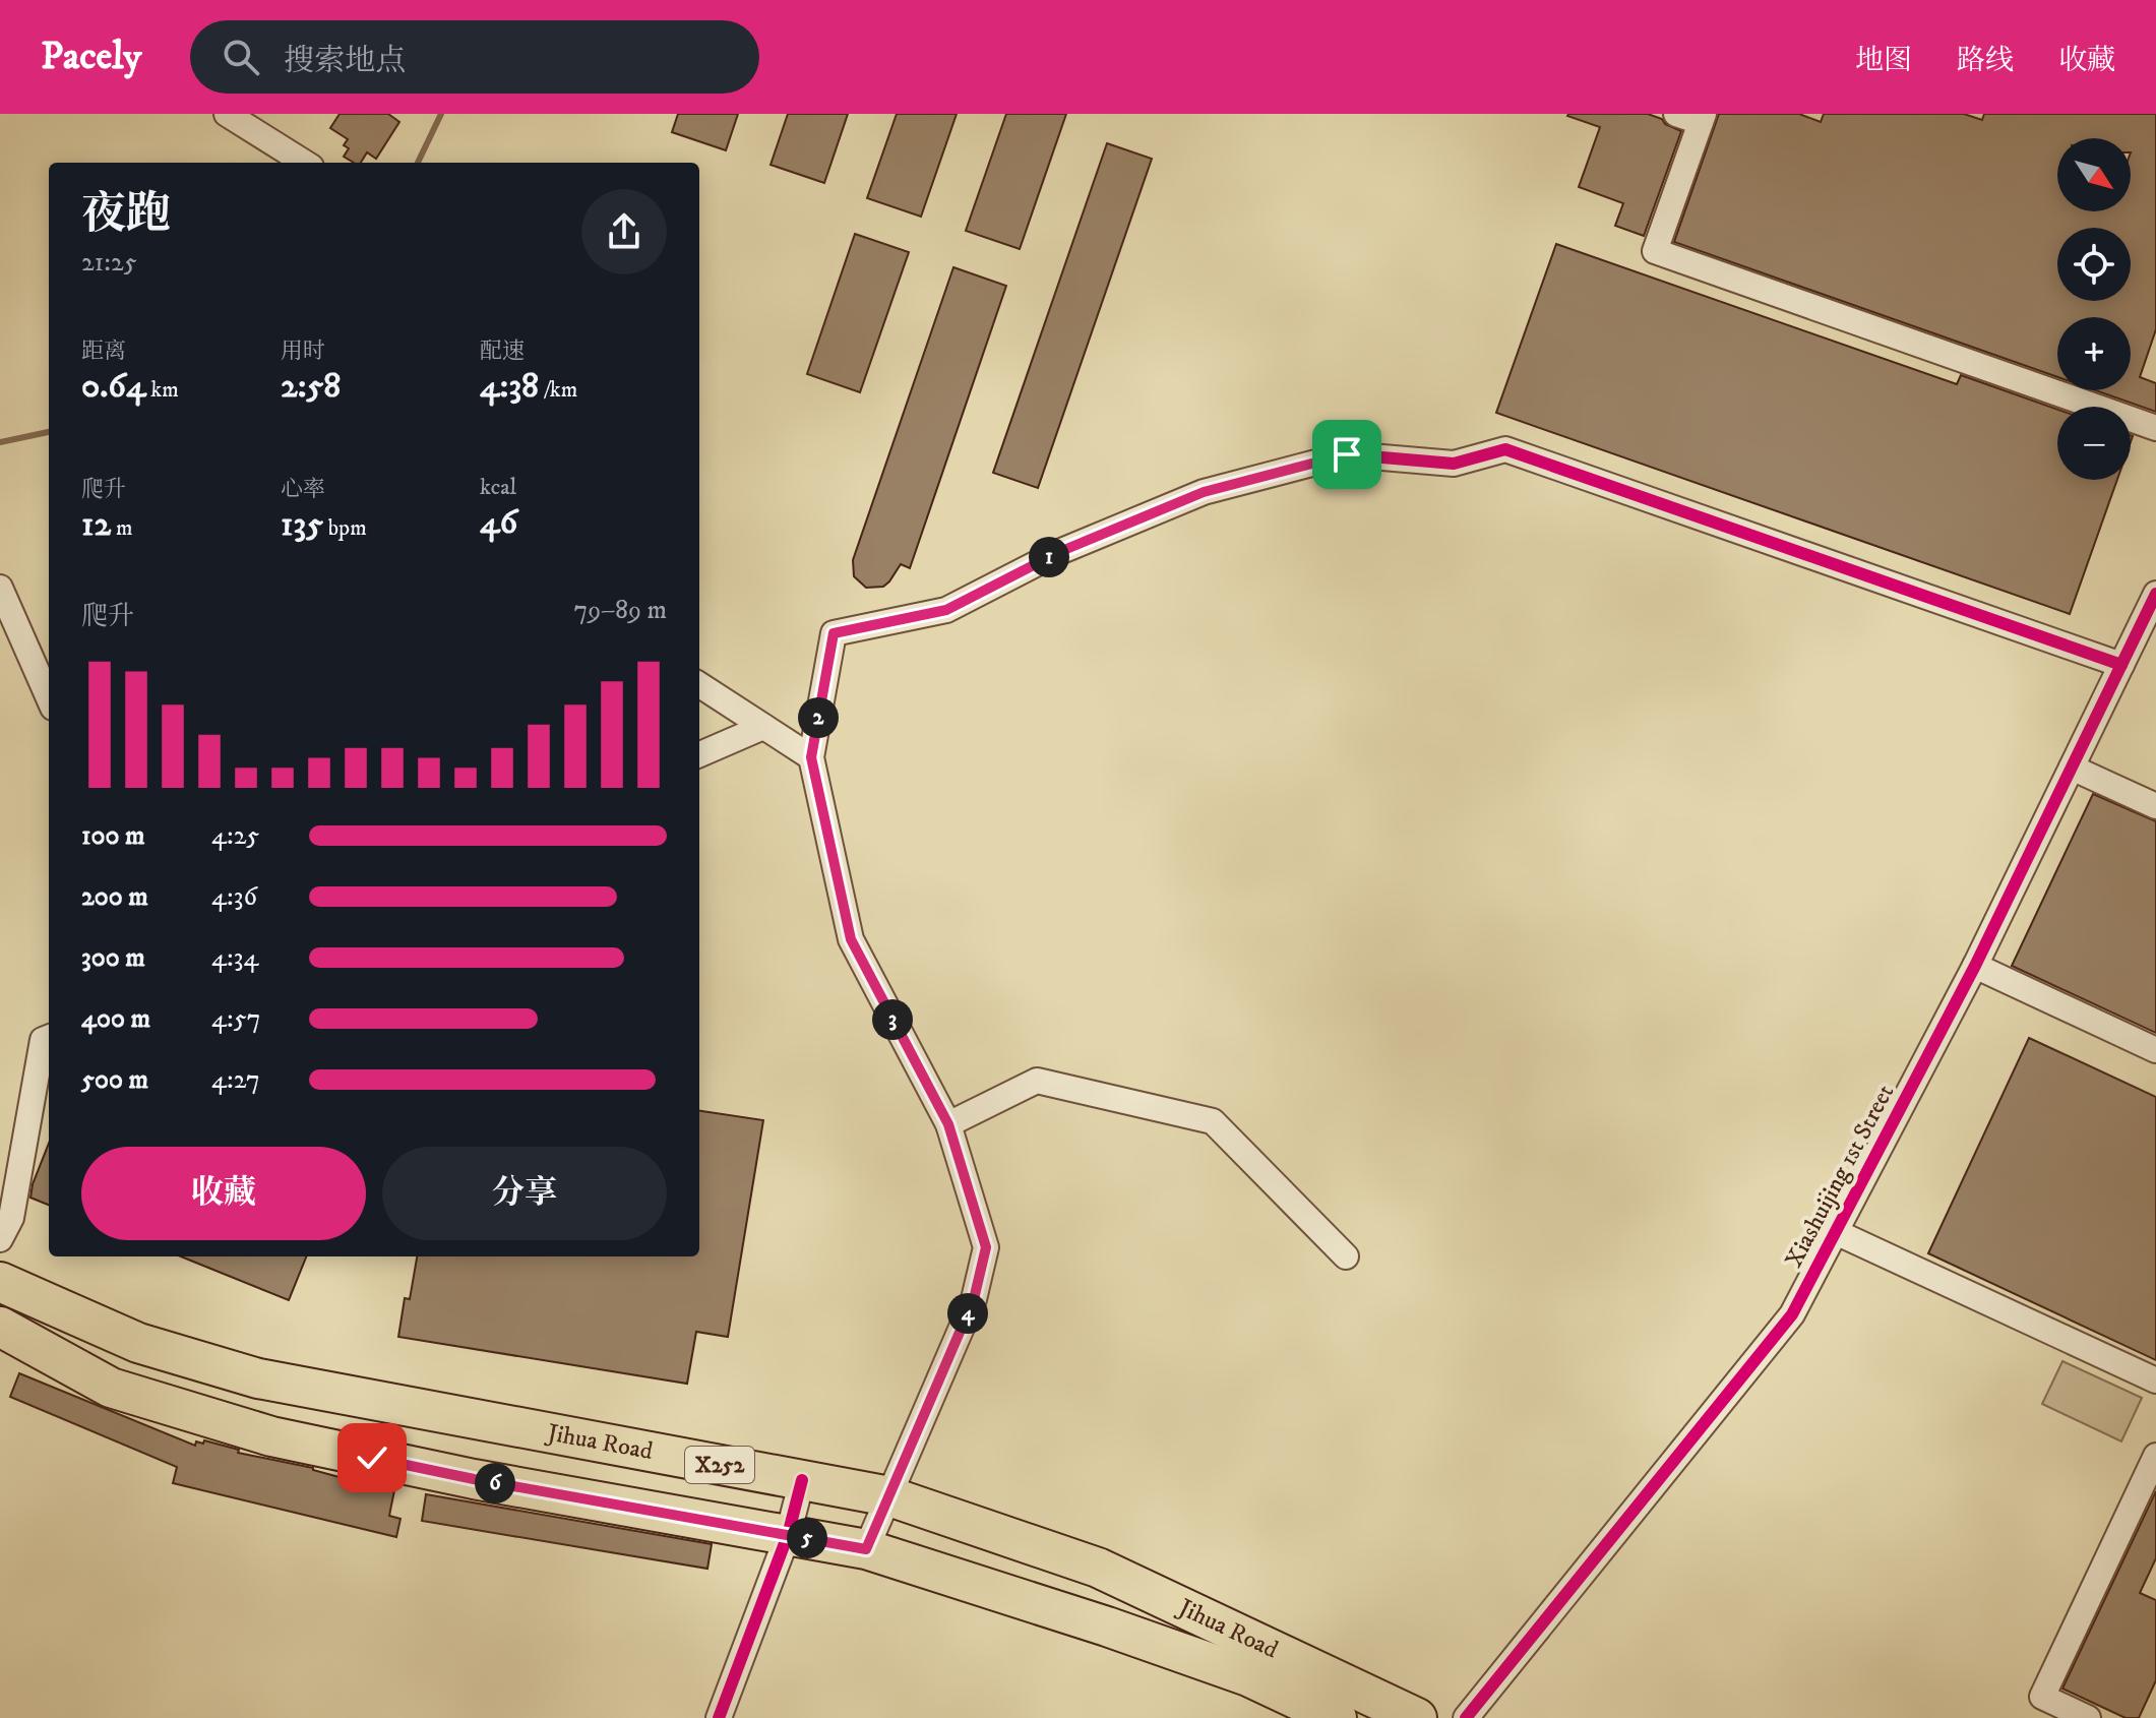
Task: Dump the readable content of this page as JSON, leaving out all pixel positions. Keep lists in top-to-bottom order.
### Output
{
  "streets": {
    "main road": ["Jihua Road", "X252"],
    "street": ["Xiashuijing 1st Street"]
  },
  "north": "bottom right",
  "page": {
    "header": "Pacely",
    "search": "搜索地点",
    "nav": ["地图", "路线", "收藏"],
    "map_buttons": ["+", "−"],
    "heading": ["夜跑", "21:25"],
    "stats": [
      ["距离", "0.64 km"],
      ["用时", "2:58"],
      ["配速", "4:38 /km"],
      ["爬升", "12 m"],
      ["心率", "135 bpm"],
      ["kcal", "46"]
    ],
    "pins": [
      "1",
      "2",
      "3",
      "4",
      "6",
      "5"
    ],
    "chart": ["爬升", "79–89 m"],
    "list": [
      {
        "name": "100 m",
        "note": "4:25"
      },
      {
        "name": "200 m",
        "note": "4:36"
      },
      {
        "name": "300 m",
        "note": "4:34"
      },
      {
        "name": "400 m",
        "note": "4:57"
      },
      {
        "name": "500 m",
        "note": "4:27"
      }
    ],
    "buttons": ["收藏", "分享"]
  }
}
